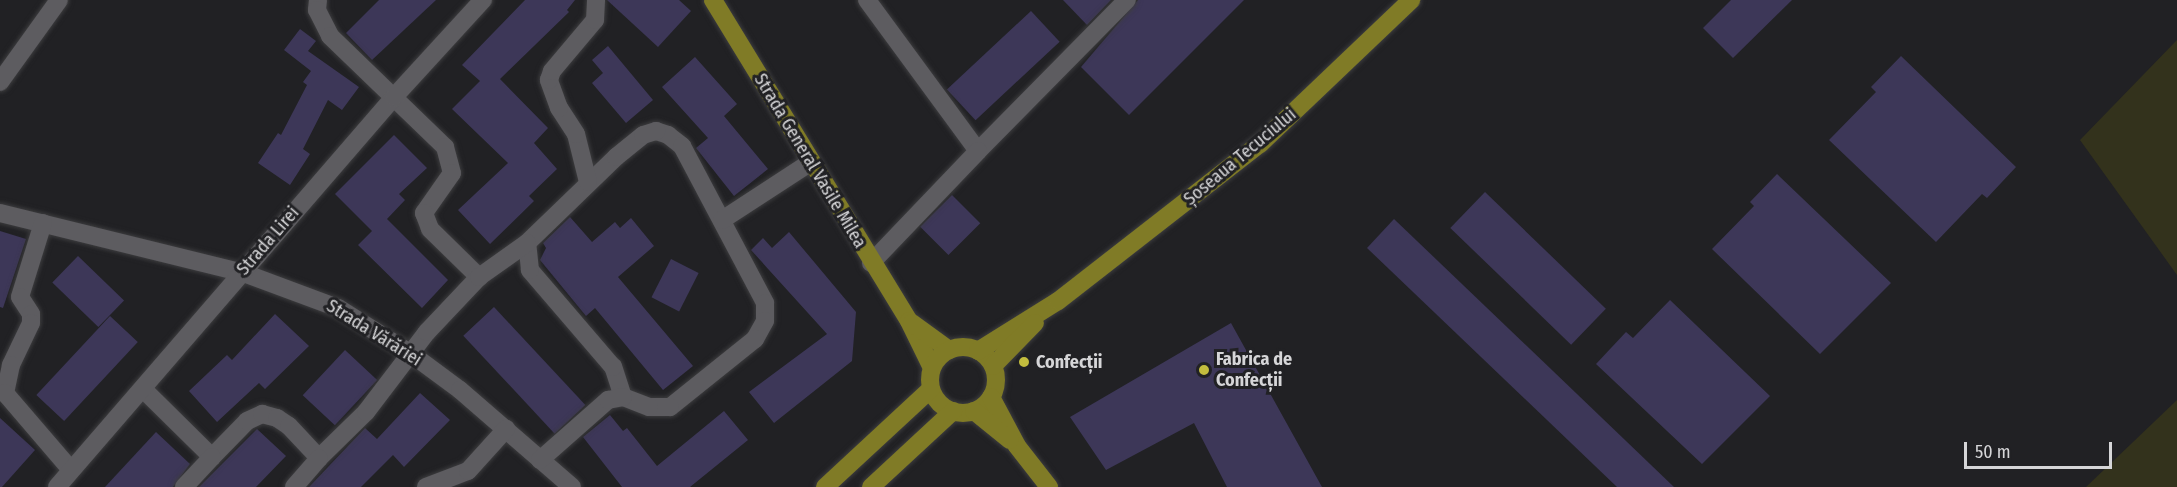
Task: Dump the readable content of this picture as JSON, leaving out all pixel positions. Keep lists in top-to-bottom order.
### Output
{
  "streets": {
    "main road": ["Șoseaua Tecuciului", "Strada General Vasile Milea"],
    "street": ["Strada Lirei", "Strada Vărăriei"]
  },
  "crossings": [
    ["Șoseaua Tecuciului", "Strada General Vasile Milea"],
    ["Strada Lirei", "Strada Vărăriei"]
  ],
  "places": ["Confecții", "Fabrica de Confecții"],
  "scale_bar": "50 m"
}
